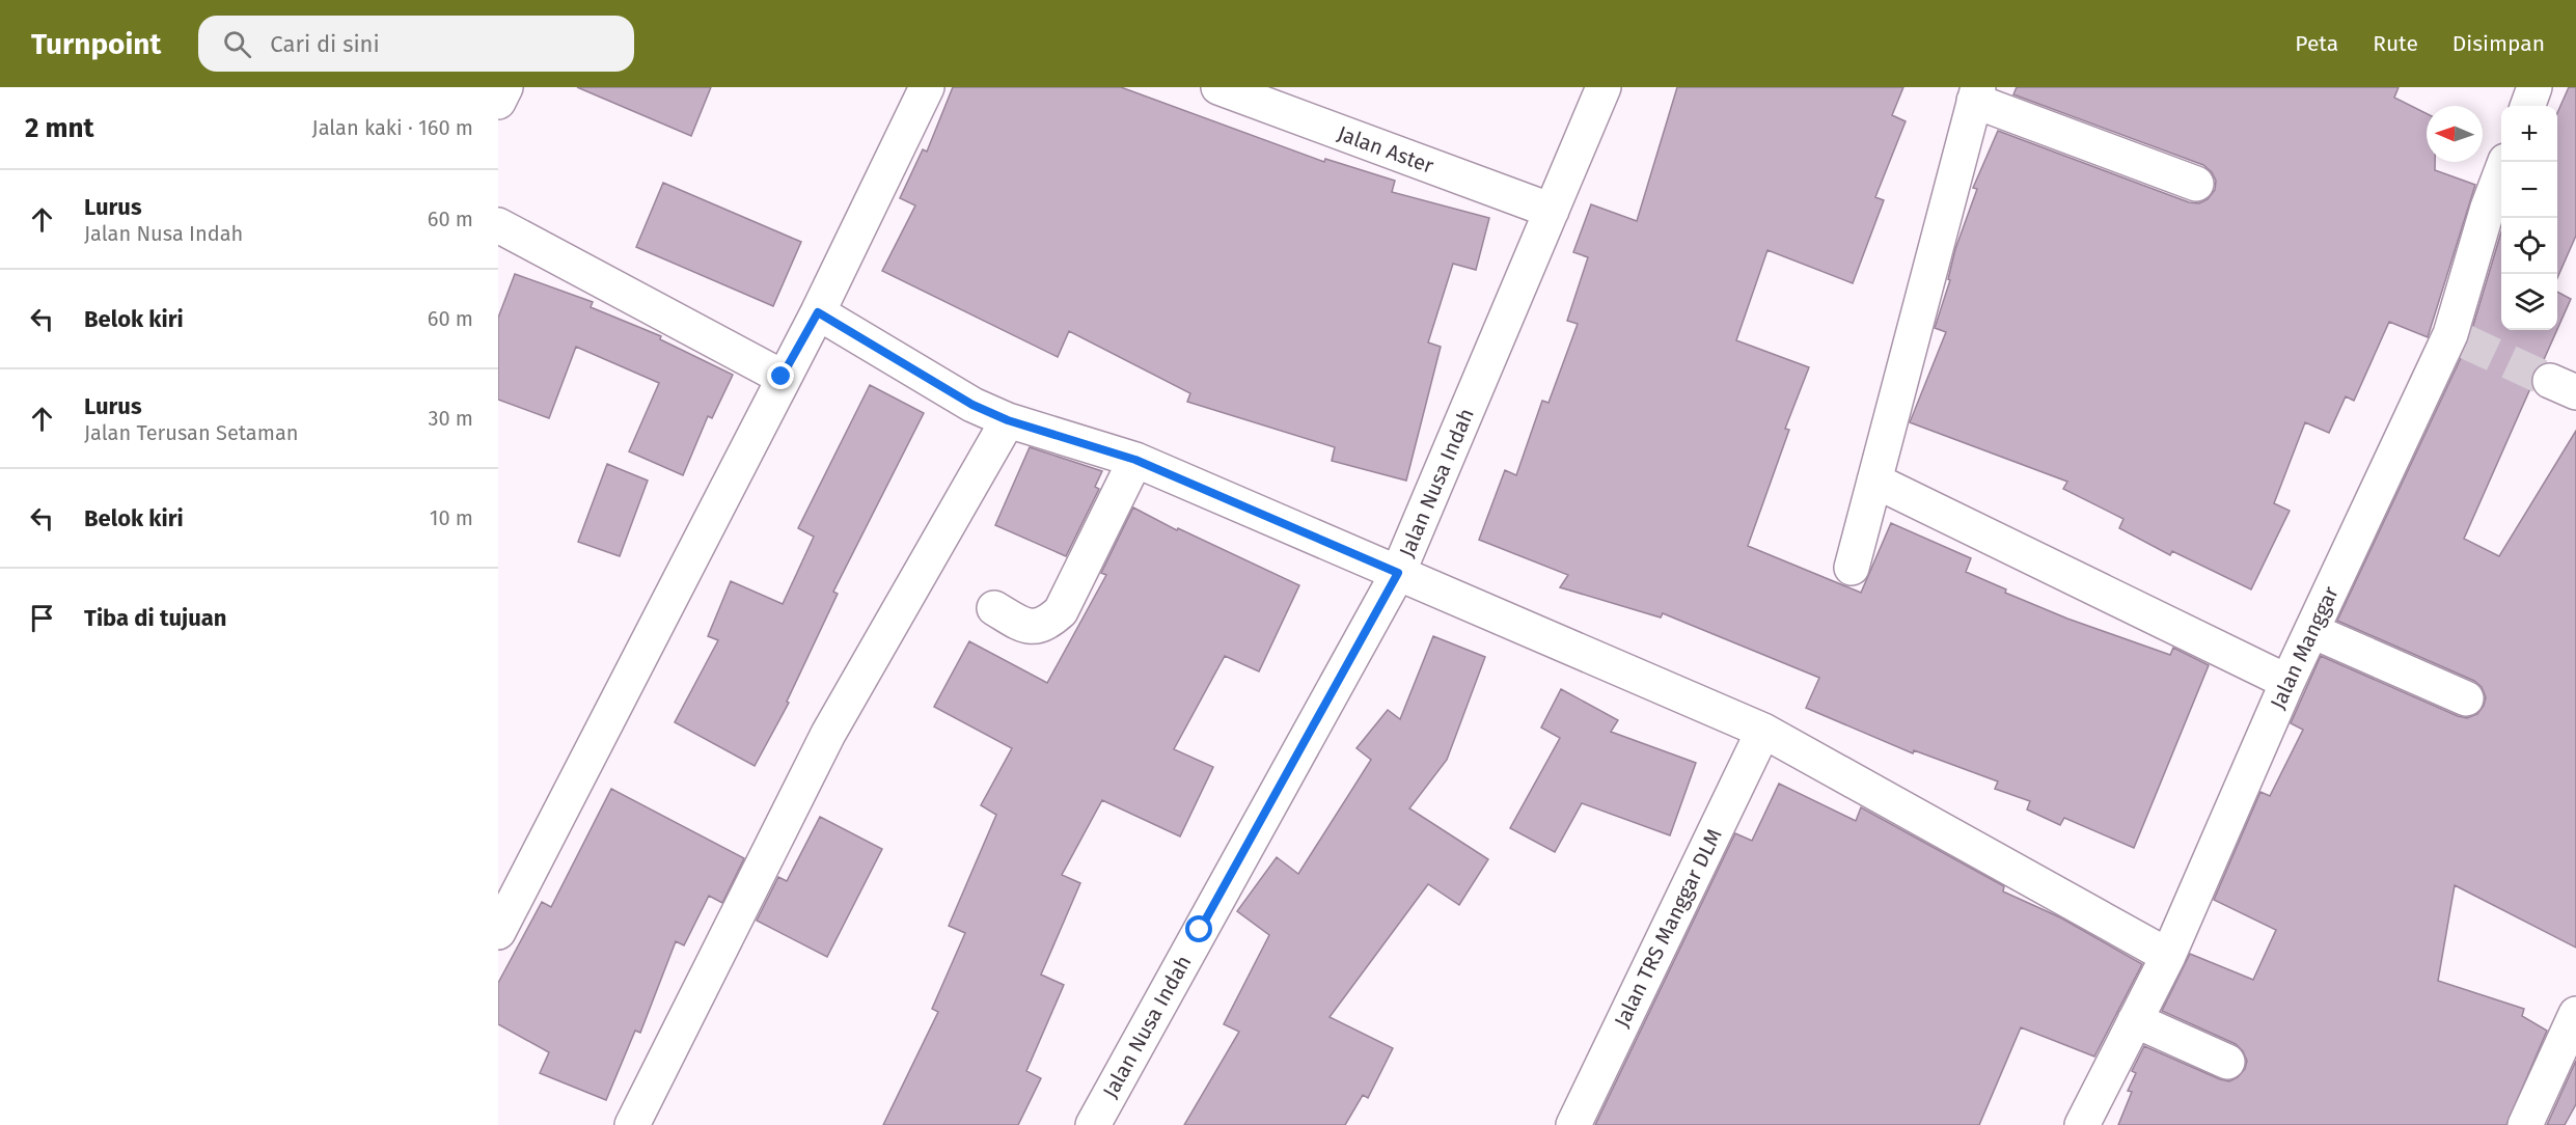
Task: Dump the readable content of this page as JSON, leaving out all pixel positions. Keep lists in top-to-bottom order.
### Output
{
  "streets": {
    "street": [
      "Jalan Aster",
      "Jalan Nusa Indah",
      "Jalan Manggar",
      "Jalan TRS Manggar DLM"
    ]
  },
  "crossings": [
    ["Jalan Aster", "Jalan Nusa Indah"]
  ],
  "north": "left",
  "page": {
    "header": "Turnpoint",
    "search": "Cari di sini",
    "nav": ["Peta", "Rute", "Disimpan"],
    "heading": ["2 mnt", "Jalan kaki · 160 m"],
    "map_buttons": ["+", "−"],
    "list": [
      ["Lurus", "Jalan Nusa Indah", "60 m"],
      ["Belok kiri", "60 m"],
      ["Lurus", "Jalan Terusan Setaman", "30 m"],
      ["Belok kiri", "10 m"],
      "Tiba di tujuan"
    ]
  }
}
